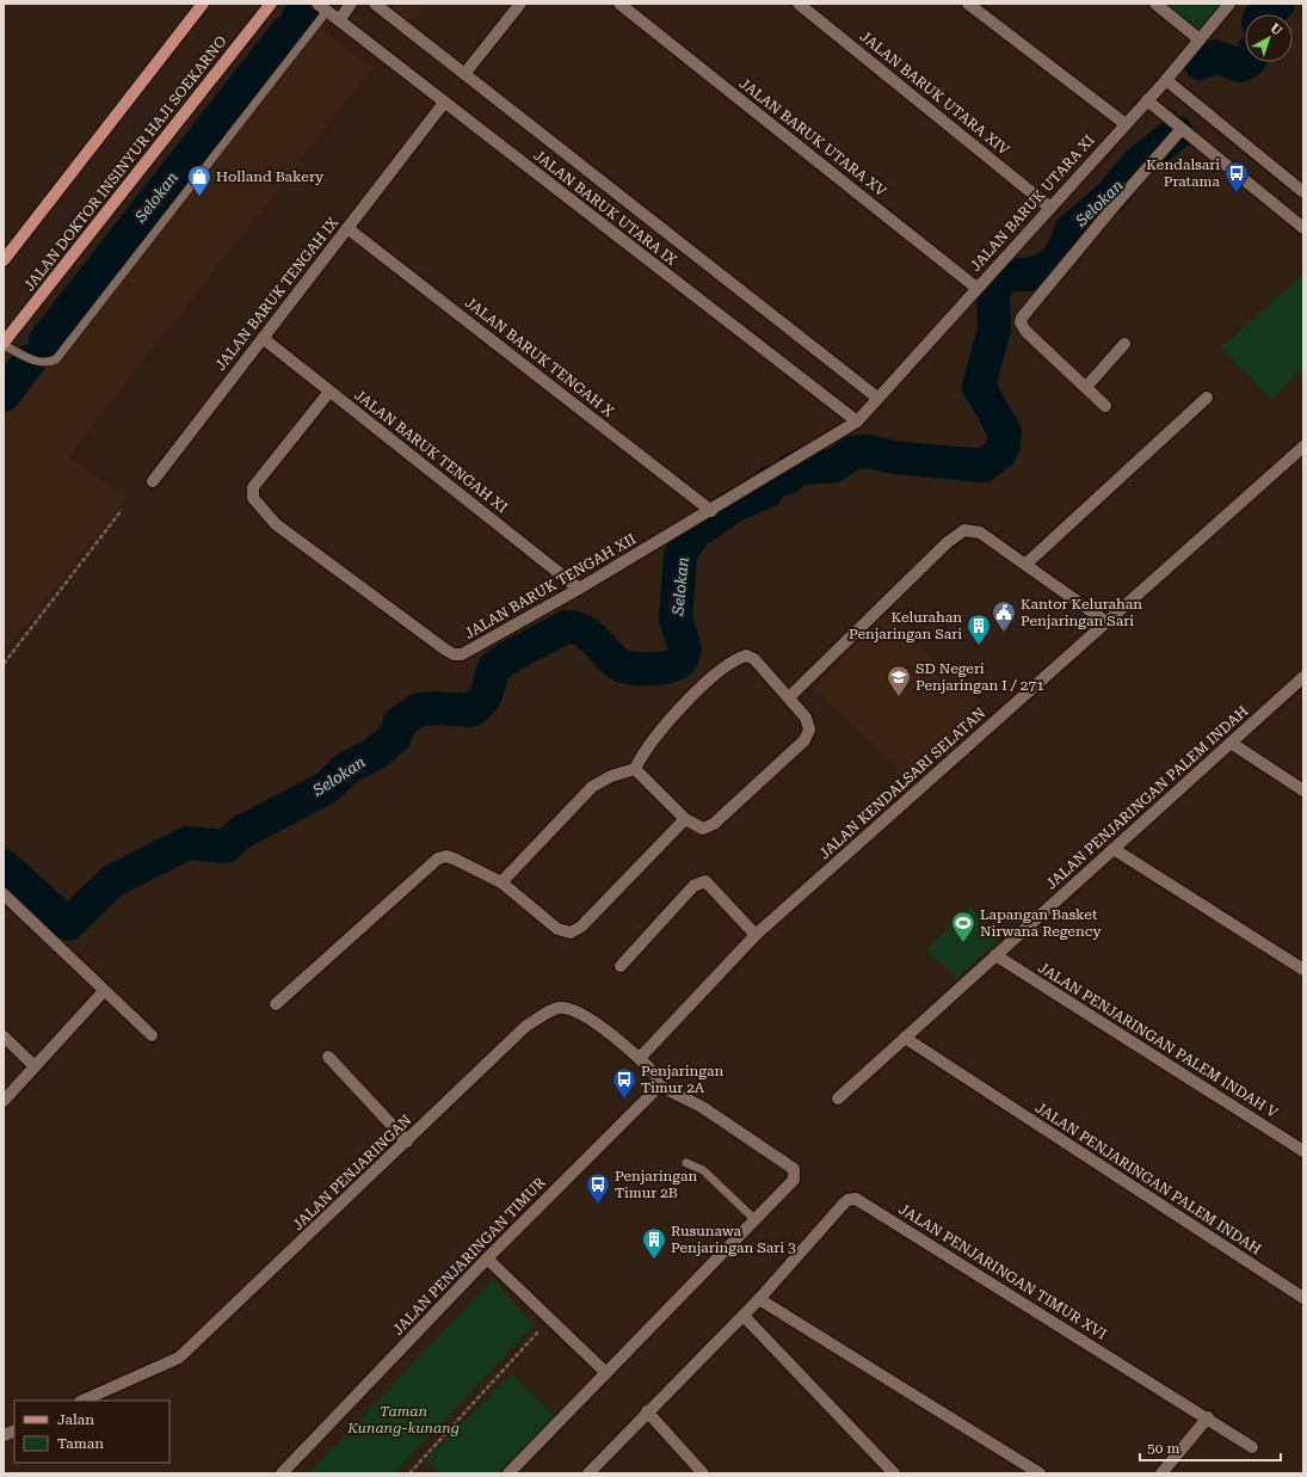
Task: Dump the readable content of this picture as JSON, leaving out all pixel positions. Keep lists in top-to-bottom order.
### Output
{
  "streets": {
    "main road": ["JALAN DOKTOR INSINYUR HAJI SOEKARNO"],
    "street": [
      "JALAN BARUK UTARA XIV",
      "JALAN BARUK UTARA XV",
      "JALAN BARUK UTARA XI",
      "JALAN BARUK UTARA IX",
      "JALAN BARUK TENGAH IX",
      "JALAN BARUK TENGAH X",
      "JALAN BARUK TENGAH XI",
      "JALAN BARUK TENGAH XII",
      "JALAN KENDALSARI SELATAN",
      "JALAN PENJARINGAN PALEM INDAH",
      "JALAN PENJARINGAN PALEM INDAH V",
      "JALAN PENJARINGAN",
      "JALAN PENJARINGAN TIMUR",
      "JALAN PENJARINGAN TIMUR XVI"
    ]
  },
  "crossings": [
    ["JALAN BARUK UTARA XIV", "JALAN BARUK UTARA XI"],
    ["JALAN BARUK UTARA XV", "JALAN BARUK UTARA XI"],
    ["JALAN BARUK UTARA XI", "JALAN BARUK UTARA IX"],
    ["JALAN BARUK UTARA XI", "JALAN BARUK TENGAH XII"],
    ["JALAN BARUK UTARA IX", "JALAN BARUK TENGAH IX"],
    ["JALAN BARUK UTARA IX", "JALAN BARUK TENGAH XII"],
    ["JALAN BARUK TENGAH IX", "JALAN BARUK TENGAH X"],
    ["JALAN BARUK TENGAH IX", "JALAN BARUK TENGAH XI"],
    ["JALAN BARUK TENGAH X", "JALAN BARUK TENGAH XII"],
    ["JALAN BARUK TENGAH XI", "JALAN BARUK TENGAH XII"],
    ["JALAN KENDALSARI SELATAN", "JALAN PENJARINGAN"],
    ["JALAN PENJARINGAN PALEM INDAH", "JALAN PENJARINGAN PALEM INDAH V"]
  ],
  "water": ["Selokan"],
  "parks": ["Taman Kunang-kunang"],
  "places": {
    "bus stop": ["Kendalsari Pratama", "Penjaringan Timur 2A", "Penjaringan Timur 2B"],
    "shop": ["Holland Bakery"],
    "public building": ["Kantor Kelurahan Penjaringan Sari"],
    "building": ["Kelurahan Penjaringan Sari", "Rusunawa Penjaringan Sari 3"],
    "school or university": ["SD Negeri Penjaringan I / 271"],
    "sports": ["Lapangan Basket Nirwana Regency"]
  },
  "legend": ["Jalan", "Taman"],
  "scale_bar": "50 m",
  "north": "top right"
}
